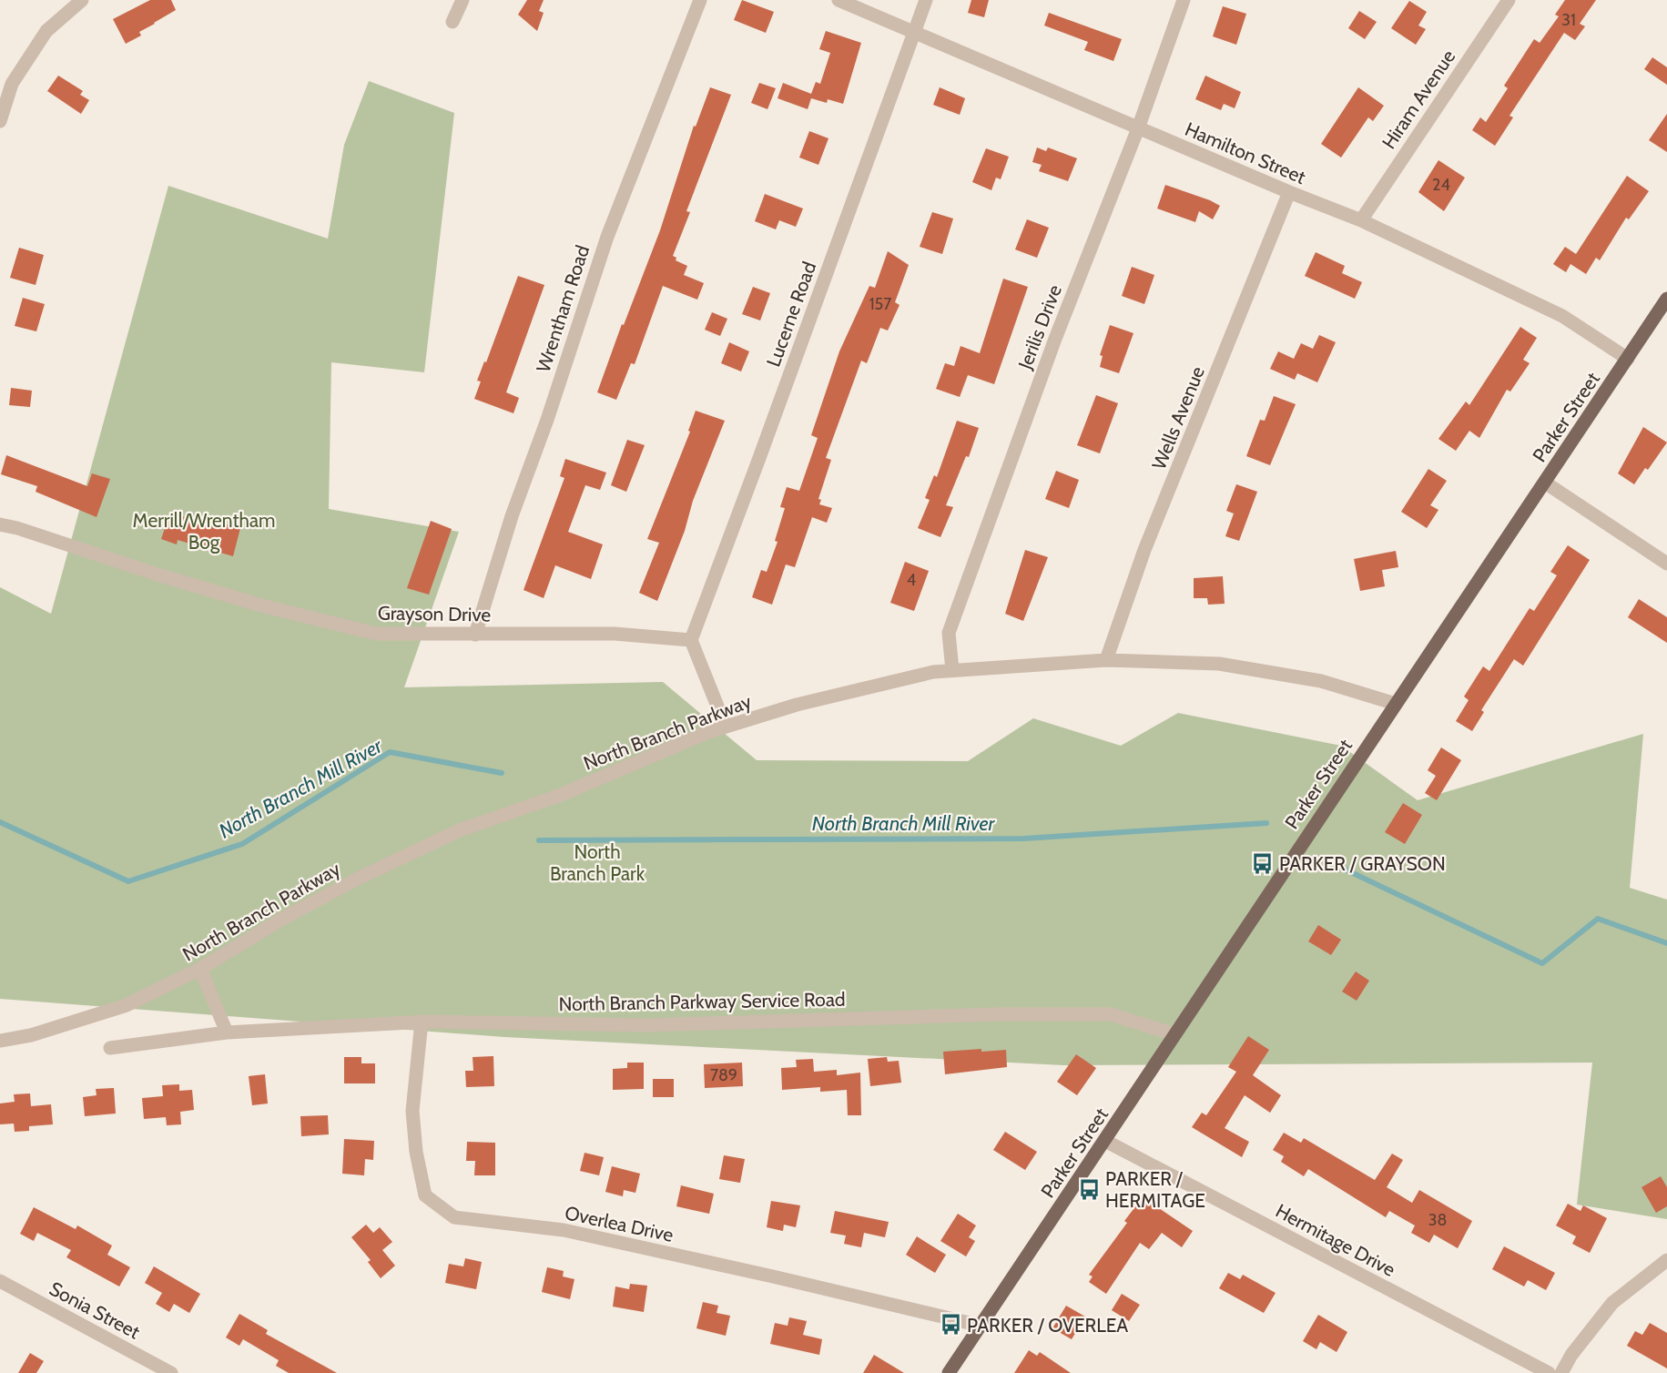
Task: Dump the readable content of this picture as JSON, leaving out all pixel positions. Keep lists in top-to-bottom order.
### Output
{
  "streets": {
    "main road": ["Parker Street"],
    "street": [
      "Hiram Avenue",
      "Hamilton Street",
      "Wrentham Road",
      "Lucerne Road",
      "Jerilis Drive",
      "Wells Avenue",
      "Grayson Drive",
      "North Branch Parkway",
      "North Branch Parkway Service Road",
      "Overlea Drive",
      "Hermitage Drive",
      "Sonia Street"
    ]
  },
  "crossings": [
    ["Hiram Avenue", "Hamilton Street"],
    ["Hamilton Street", "Lucerne Road"],
    ["Hamilton Street", "Jerilis Drive"],
    ["Hamilton Street", "Parker Street"],
    ["Hamilton Street", "Wells Avenue"],
    ["Wrentham Road", "Grayson Drive"],
    ["Lucerne Road", "Grayson Drive"],
    ["Jerilis Drive", "North Branch Parkway"],
    ["Parker Street", "North Branch Parkway"],
    ["Parker Street", "North Branch Parkway Service Road"],
    ["Parker Street", "Overlea Drive"],
    ["Parker Street", "Hermitage Drive"],
    ["Wells Avenue", "North Branch Parkway"],
    ["North Branch Parkway Service Road", "Overlea Drive"]
  ],
  "water": ["North Branch Mill River"],
  "parks": ["Merrill/Wrentham Bog", "North Branch Park"],
  "places": {
    "bus stop": ["PARKER / GRAYSON", "PARKER / HERMITAGE", "PARKER / OVERLEA"]
  },
  "house_numbers": [
    "31",
    "24",
    "157",
    "4",
    "789",
    "38"
  ]
}
